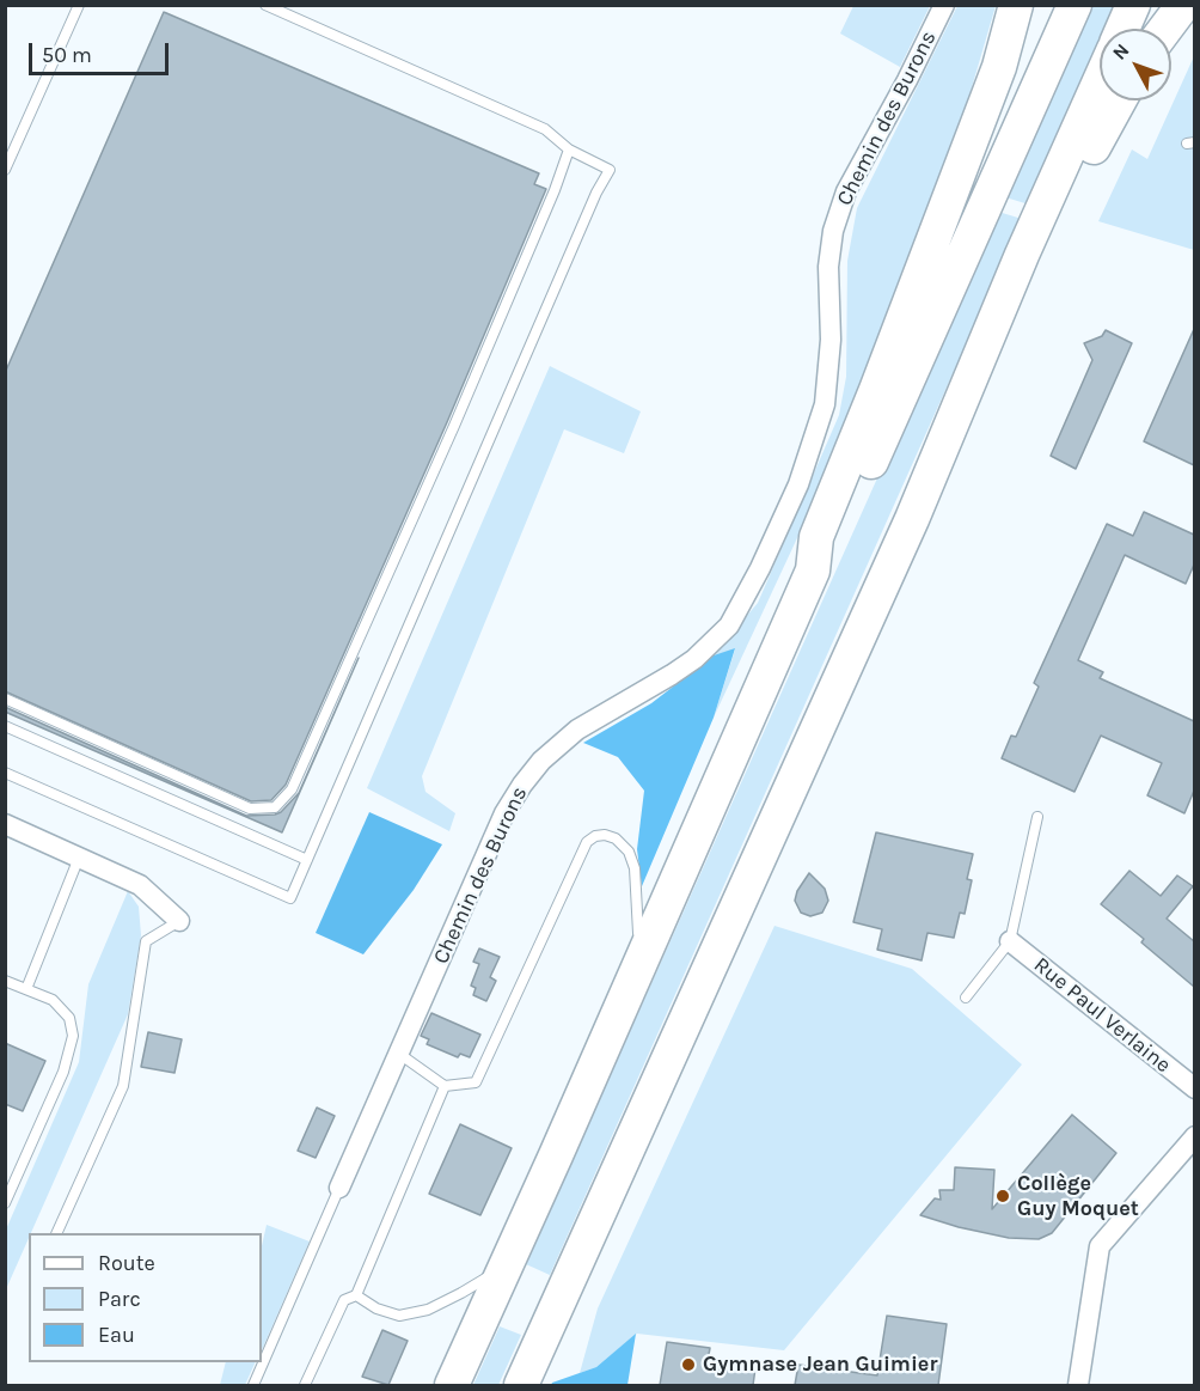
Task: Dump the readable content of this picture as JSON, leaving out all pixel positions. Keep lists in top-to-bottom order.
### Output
{
  "streets": {
    "street": ["Chemin des Burons", "Rue Paul Verlaine"]
  },
  "places": ["Collège Guy Moquet", "Gymnase Jean Guimier"],
  "legend": ["Route", "Parc", "Eau"],
  "scale_bar": "50 m",
  "north": "top left"
}
